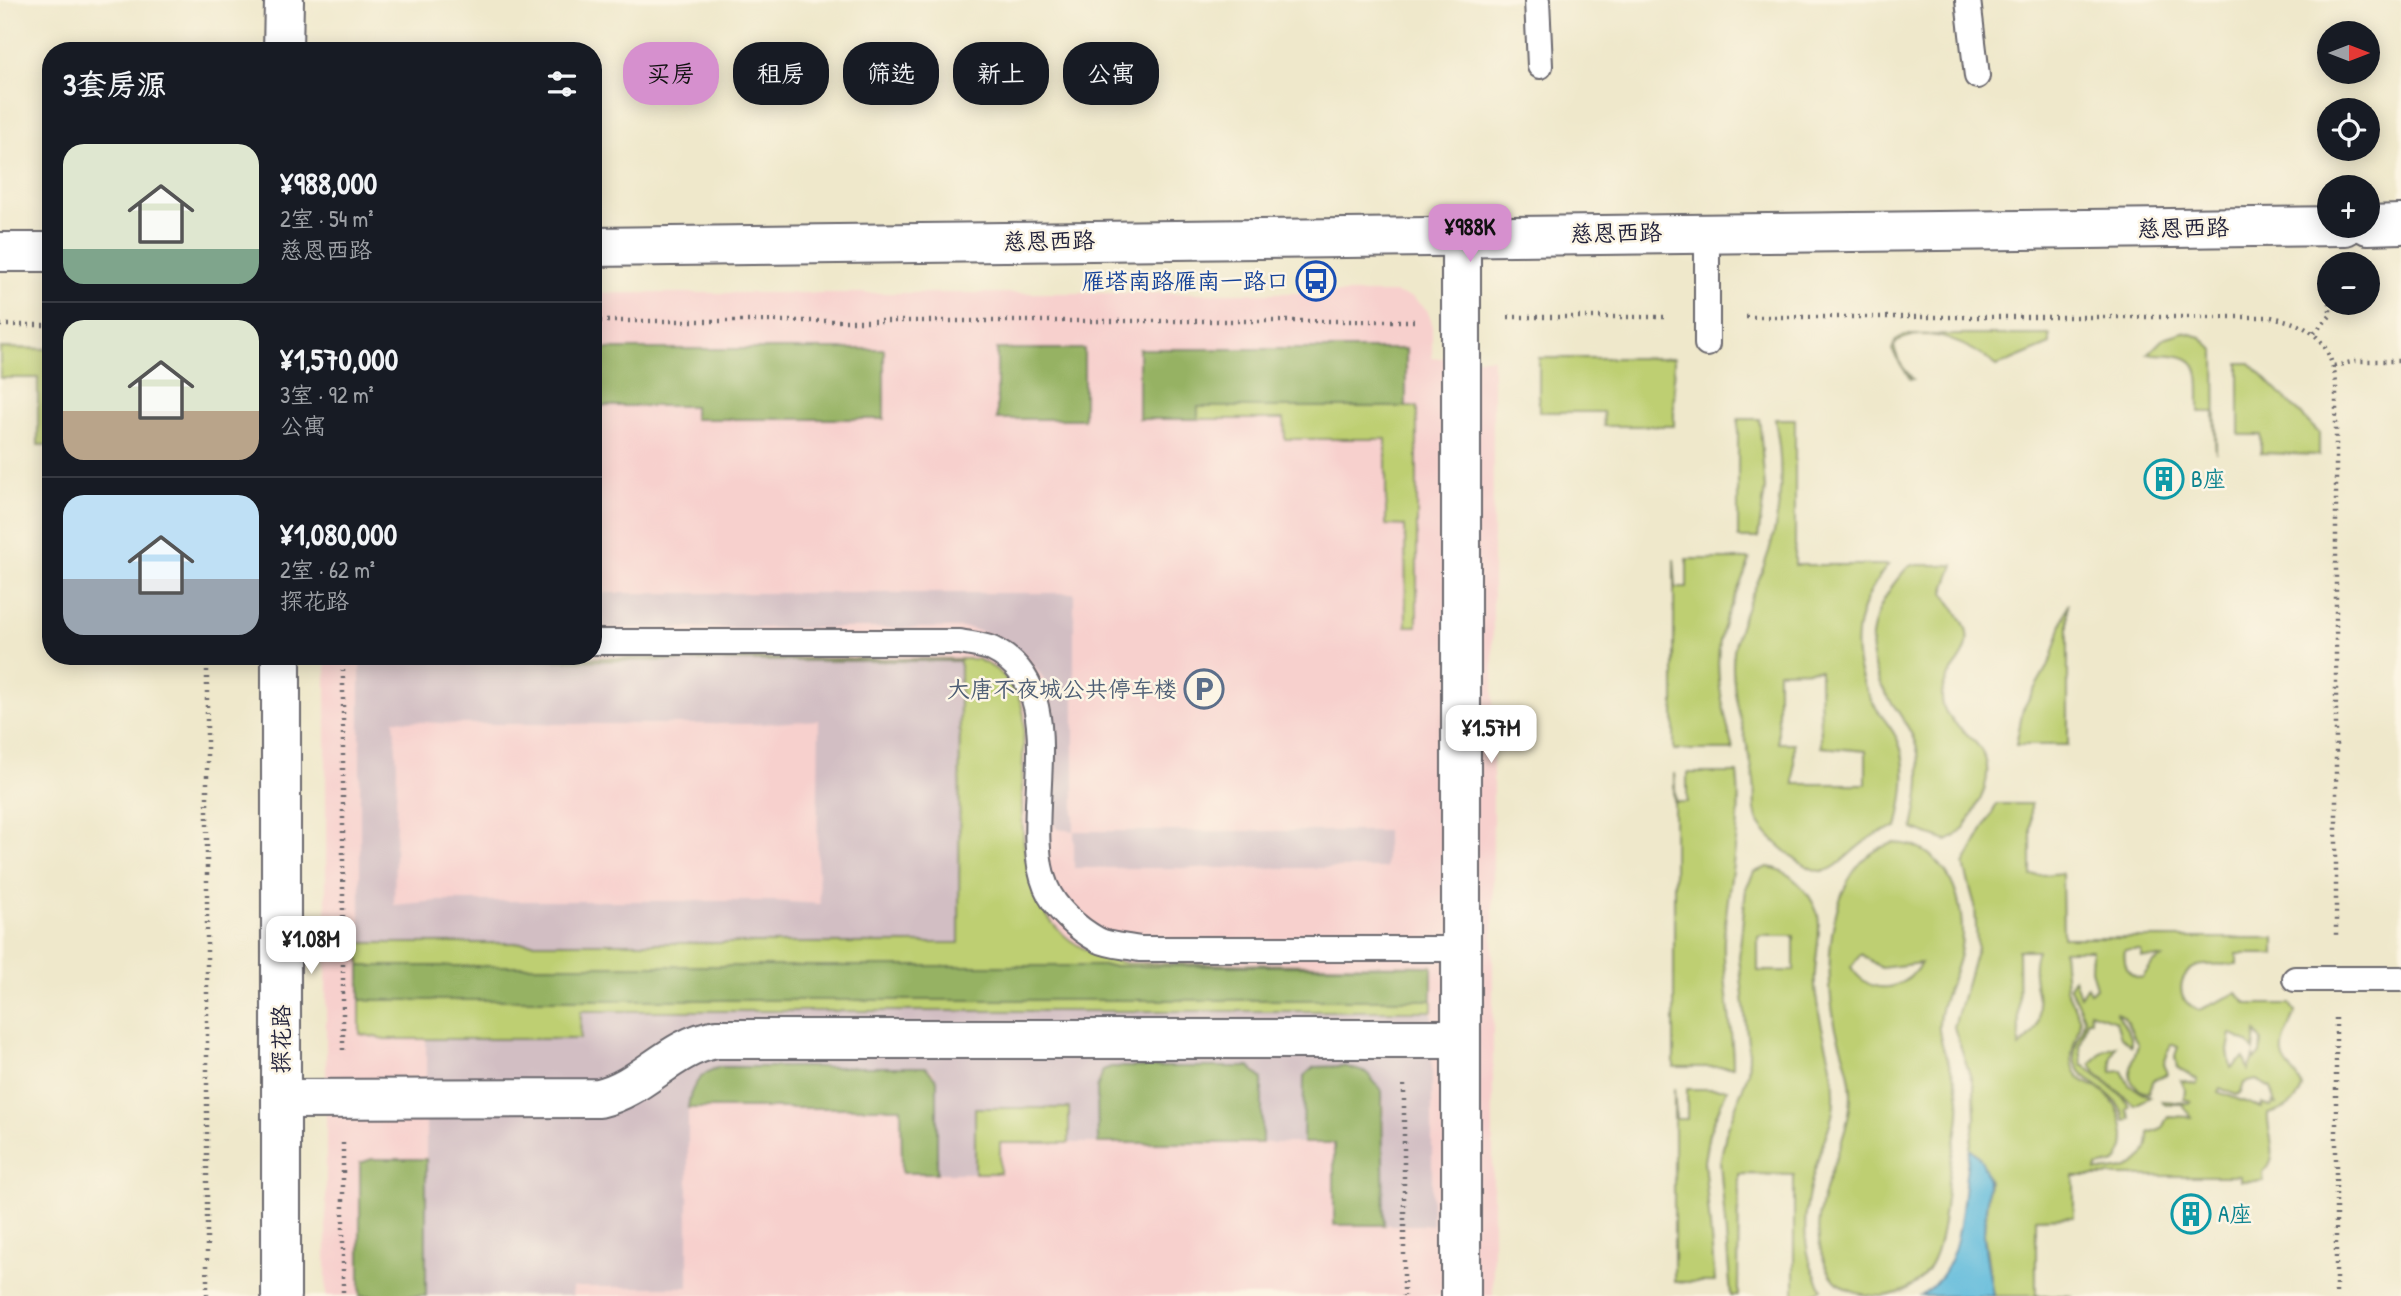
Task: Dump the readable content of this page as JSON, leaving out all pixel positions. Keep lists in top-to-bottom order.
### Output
{
  "streets": {
    "street": ["慈恩西路", "探花路"]
  },
  "places": {
    "bus stop": ["雁塔南路雁南一路口"],
    "building": ["B座", "A座"],
    "parking": ["大唐不夜城公共停车楼"]
  },
  "north": "right",
  "page": {
    "map_buttons": ["+", "−"],
    "chip": [
      "买房",
      "租房",
      "筛选",
      "新上",
      "公寓"
    ],
    "heading": "3套房源",
    "list": [
      {
        "name": "¥988,000",
        "note": "2室 · 54 m² · 慈恩西路"
      },
      {
        "name": "¥1,570,000",
        "note": "3室 · 92 m² · 公寓"
      },
      {
        "name": "¥1,080,000",
        "note": "2室 · 62 m² · 探花路"
      }
    ],
    "price": ["¥988K", "¥1.57M", "¥1.08M"]
  }
}
